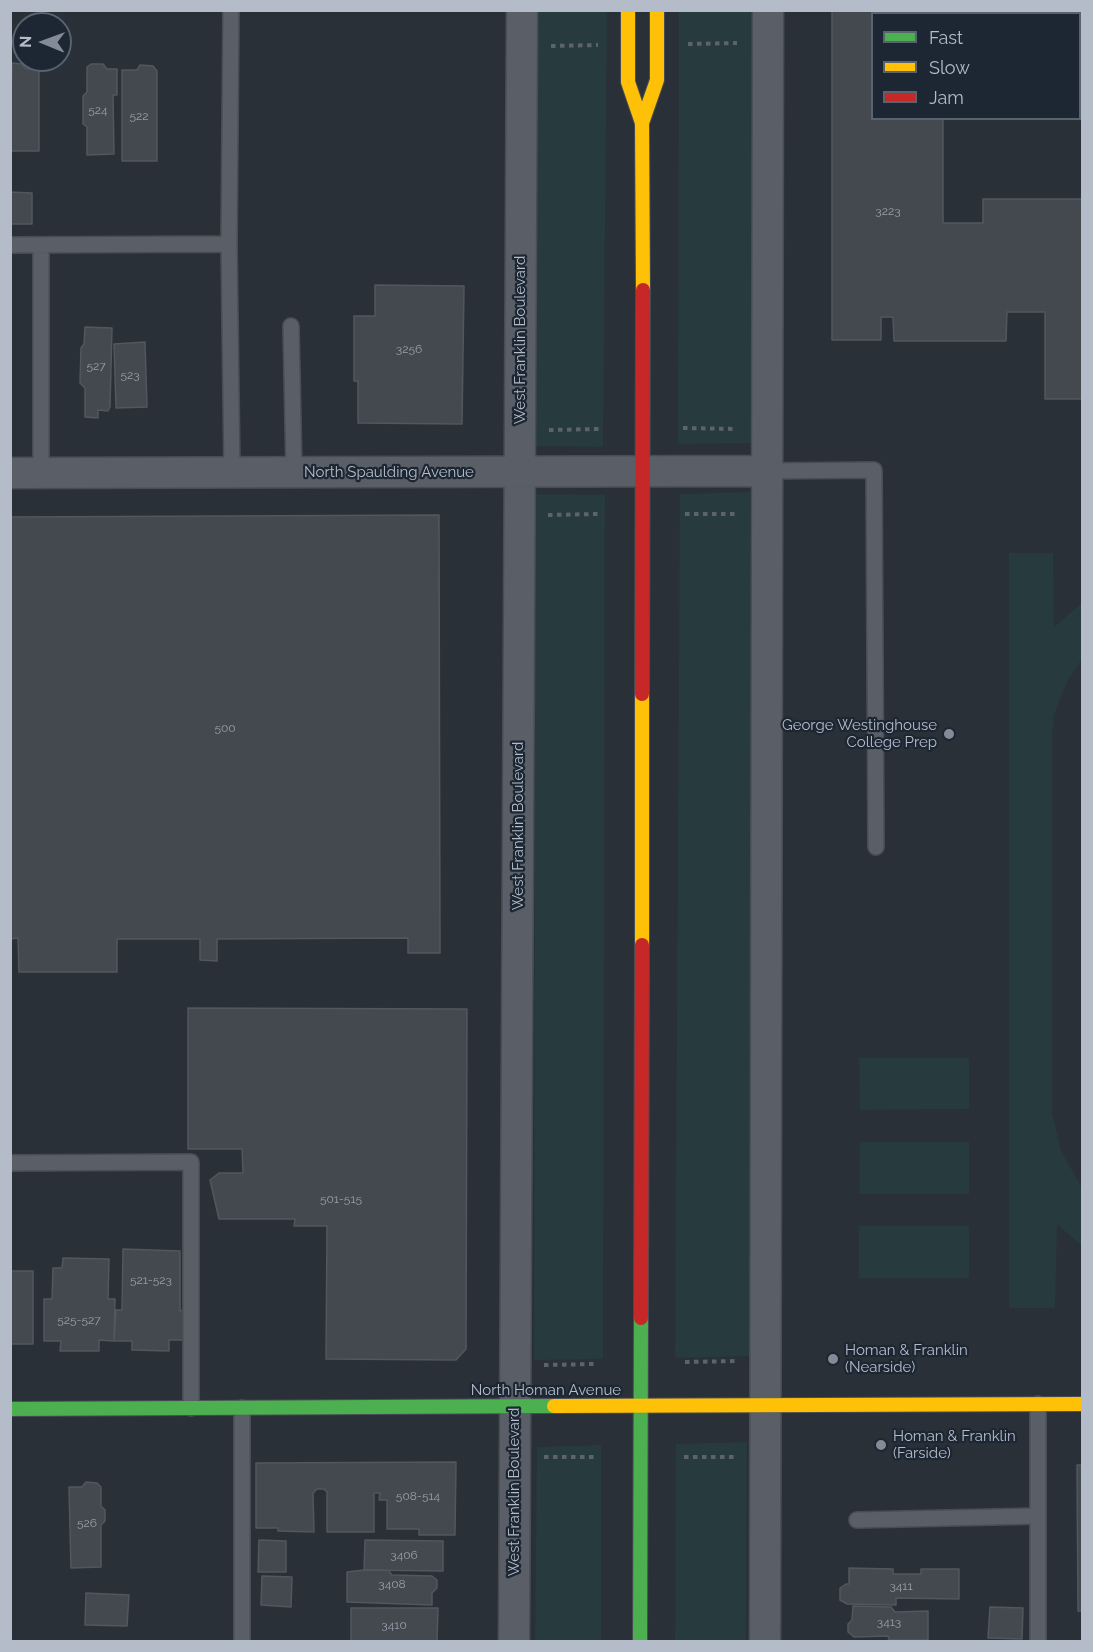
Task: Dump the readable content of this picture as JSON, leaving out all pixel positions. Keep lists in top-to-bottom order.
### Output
{
  "streets": {
    "street": ["West Franklin Boulevard", "North Spaulding Avenue", "North Homan Avenue"]
  },
  "crossings": [
    ["West Franklin Boulevard", "North Spaulding Avenue"],
    ["West Franklin Boulevard", "North Homan Avenue"]
  ],
  "places": ["George Westinghouse College Prep", "Homan & Franklin (Nearside)", "Homan & Franklin (Farside)"],
  "house_numbers": [
    "524",
    "522",
    "3223",
    "3256",
    "527",
    "523",
    "500",
    "501-515",
    "521-523",
    "525-527",
    "508-514",
    "526",
    "3406",
    "3408",
    "3411",
    "3413",
    "3410"
  ],
  "legend": ["Fast", "Slow", "Jam"],
  "north": "left"
}
